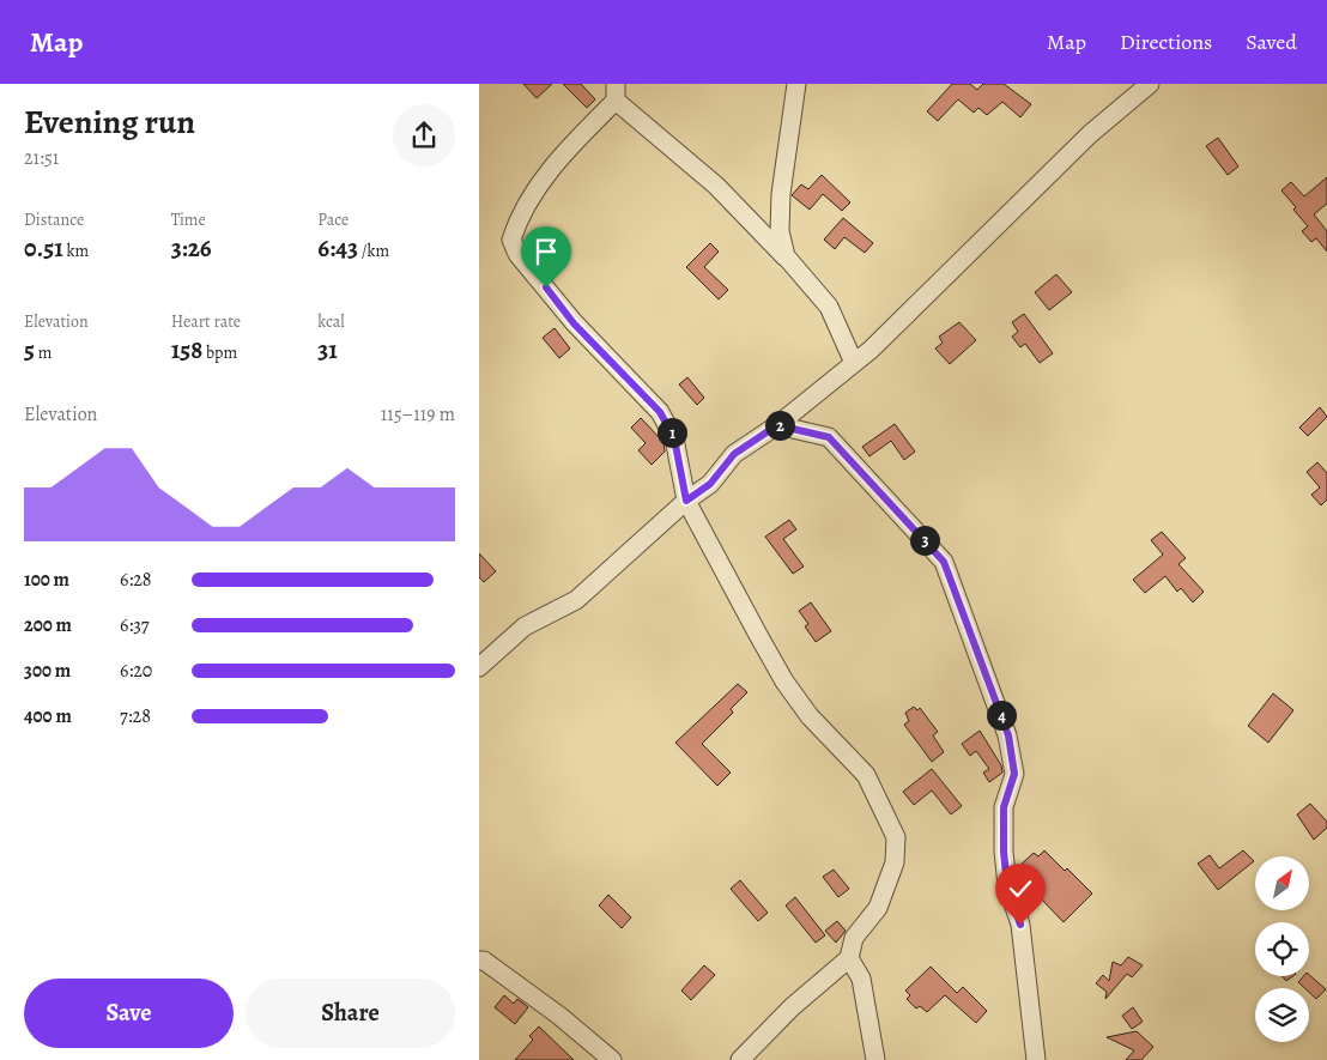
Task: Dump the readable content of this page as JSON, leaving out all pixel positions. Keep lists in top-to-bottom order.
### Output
{
  "north": "top right",
  "page": {
    "header": "Map",
    "nav": ["Map", "Directions", "Saved"],
    "heading": ["Evening run", "21:51"],
    "stats": [
      ["Distance", "0.51 km"],
      ["Time", "3:26"],
      ["Pace", "6:43 /km"],
      ["Elevation", "5 m"],
      ["Heart rate", "158 bpm"],
      ["kcal", "31"]
    ],
    "chart": ["Elevation", "115–119 m"],
    "pins": [
      "2",
      "1",
      "3",
      "4"
    ],
    "list": [
      {
        "name": "100 m",
        "note": "6:28"
      },
      {
        "name": "200 m",
        "note": "6:37"
      },
      {
        "name": "300 m",
        "note": "6:20"
      },
      {
        "name": "400 m",
        "note": "7:28"
      }
    ],
    "buttons": ["Save", "Share"]
  }
}
